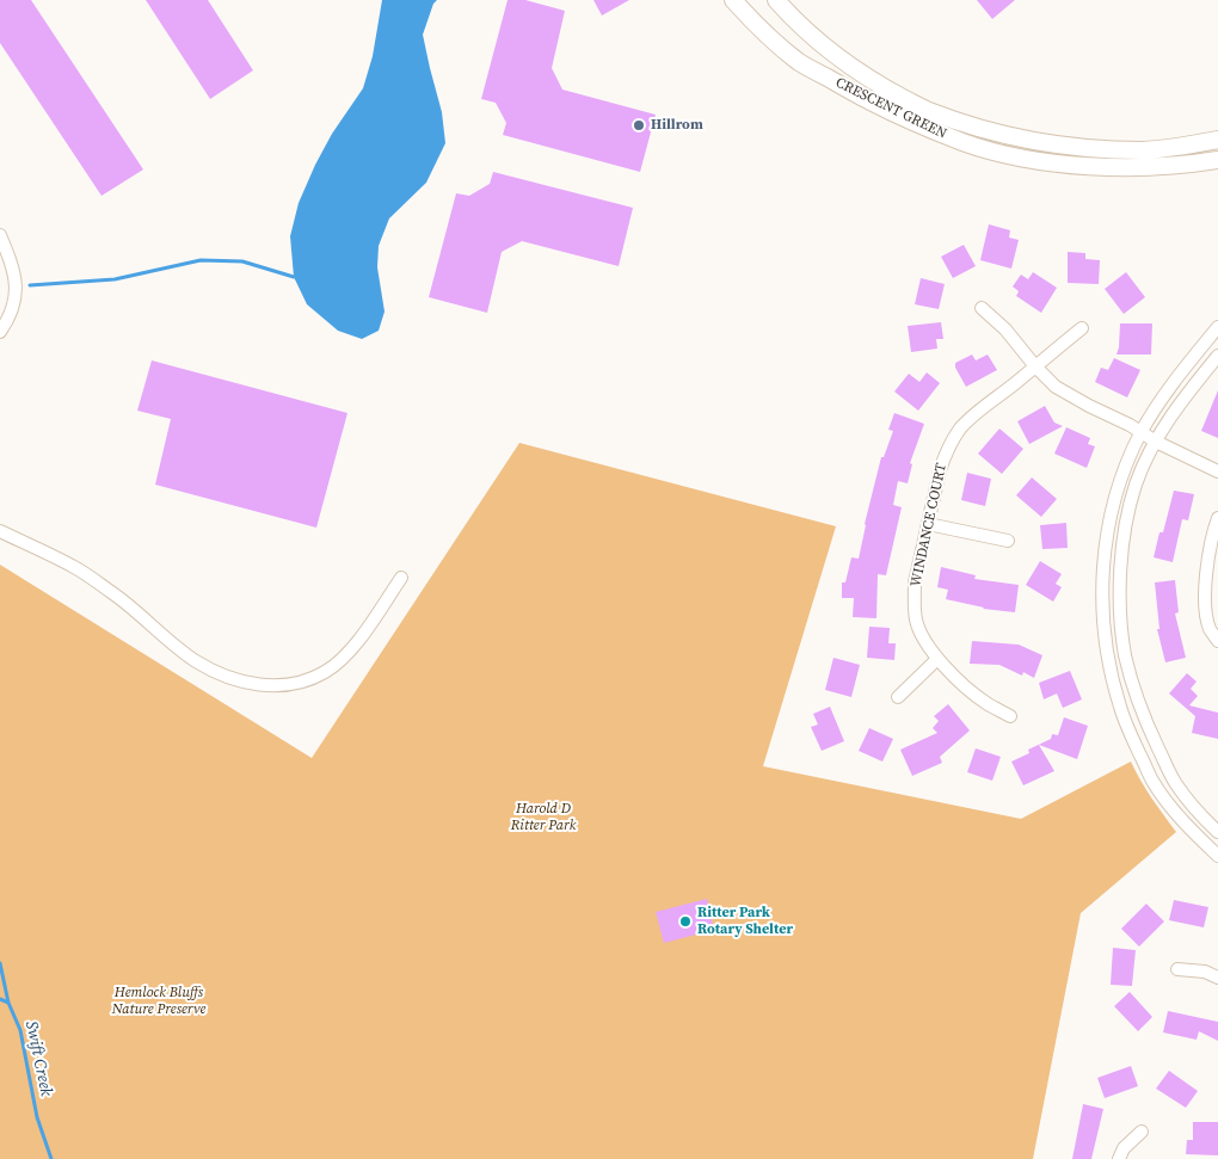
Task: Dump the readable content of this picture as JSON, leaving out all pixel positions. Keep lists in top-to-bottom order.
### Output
{
  "streets": {
    "street": ["CRESCENT GREEN", "WINDANCE COURT"]
  },
  "water": ["Swift Creek"],
  "parks": ["Harold D Ritter Park", "Hemlock Bluffs Nature Preserve"],
  "places": ["Hillrom", "Ritter Park Rotary Shelter"]
}
